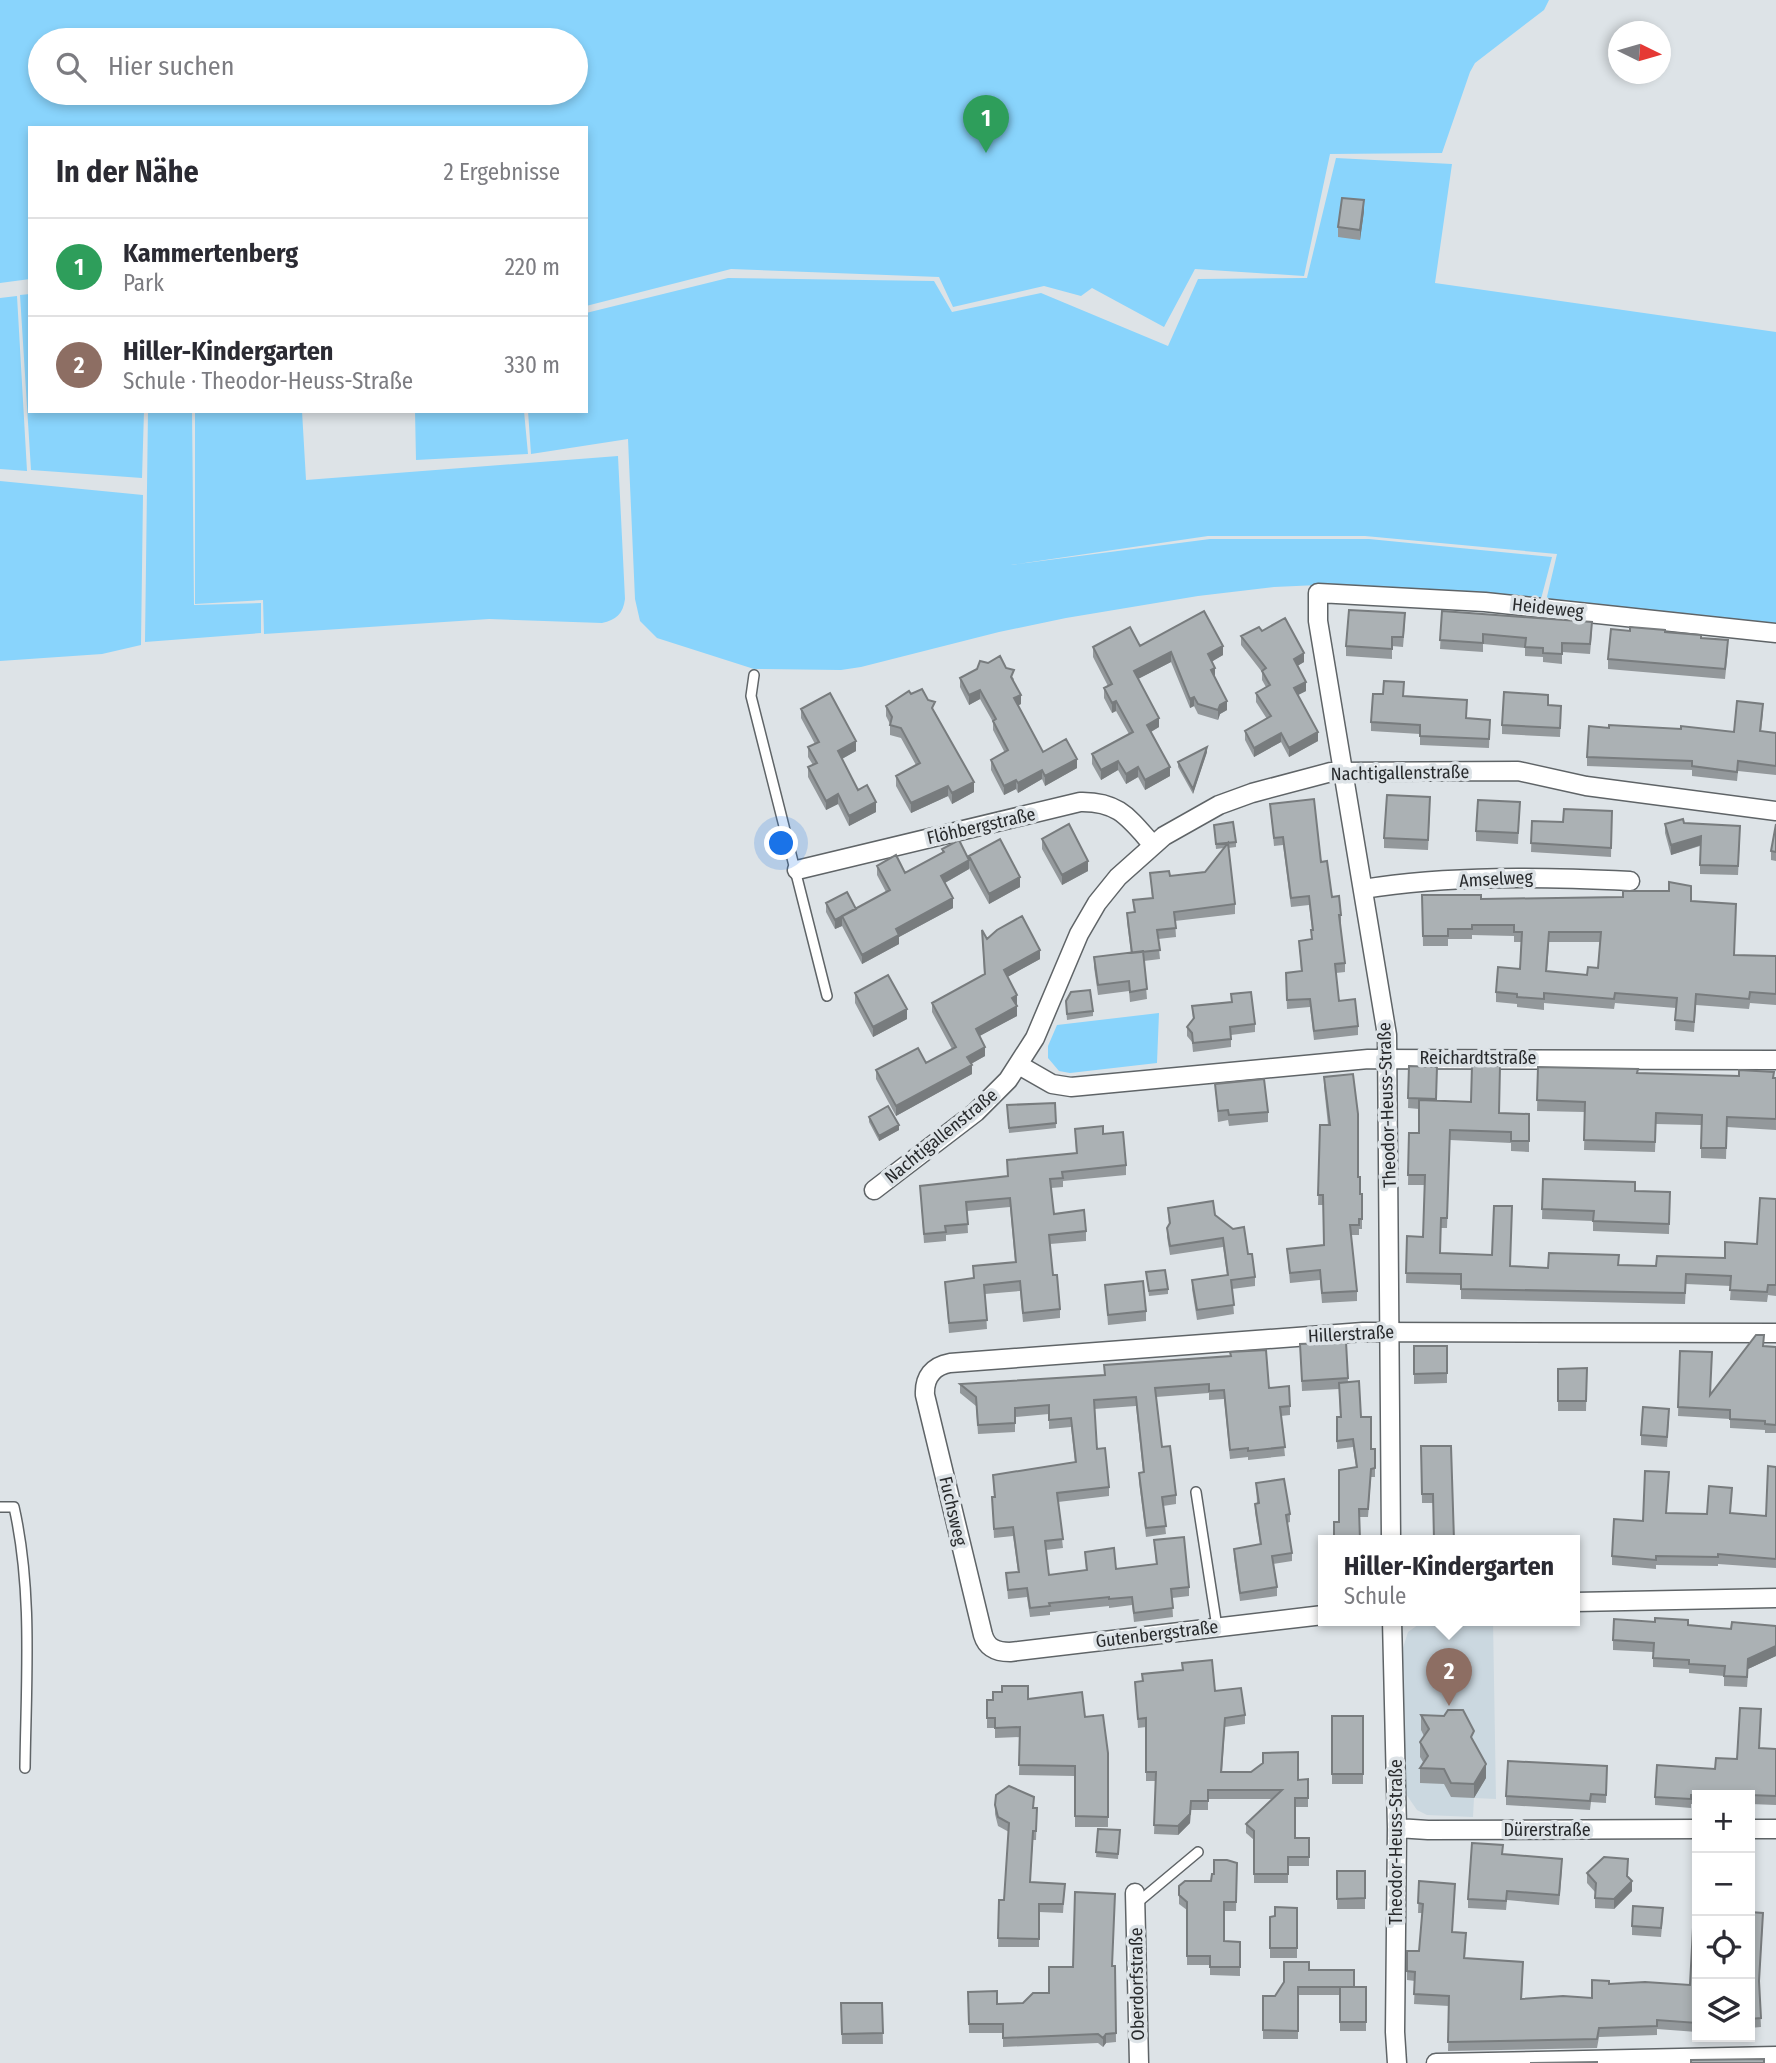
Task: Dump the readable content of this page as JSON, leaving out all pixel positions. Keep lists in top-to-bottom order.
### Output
{
  "streets": {
    "street": [
      "Heideweg",
      "Nachtigallenstraße",
      "Flöhbergstraße",
      "Amselweg",
      "Reichardtstraße",
      "Theodor-Heuss-Straße",
      "Hillerstraße",
      "Fuchsweg",
      "Gutenbergstraße",
      "Dürerstraße",
      "Oberdorfstraße"
    ]
  },
  "crossings": [
    ["Heideweg", "Theodor-Heuss-Straße"],
    ["Nachtigallenstraße", "Flöhbergstraße"],
    ["Nachtigallenstraße", "Reichardtstraße"],
    ["Nachtigallenstraße", "Theodor-Heuss-Straße"],
    ["Amselweg", "Theodor-Heuss-Straße"],
    ["Reichardtstraße", "Theodor-Heuss-Straße"],
    ["Theodor-Heuss-Straße", "Hillerstraße"],
    ["Theodor-Heuss-Straße", "Dürerstraße"],
    ["Hillerstraße", "Fuchsweg"],
    ["Fuchsweg", "Gutenbergstraße"]
  ],
  "north": "right",
  "page": {
    "search": "Hier suchen",
    "pins": ["1", "2"],
    "heading": ["In der Nähe", "2 Ergebnisse"],
    "list": [
      {
        "mark": "1",
        "name": "Kammertenberg",
        "note": "Park",
        "value": "220 m"
      },
      {
        "mark": "2",
        "name": "Hiller-Kindergarten",
        "note": "Schule · Theodor-Heuss-Straße",
        "value": "330 m"
      }
    ],
    "popup": ["Hiller-Kindergarten", "Schule"],
    "map_buttons": ["+", "−"]
  }
}
